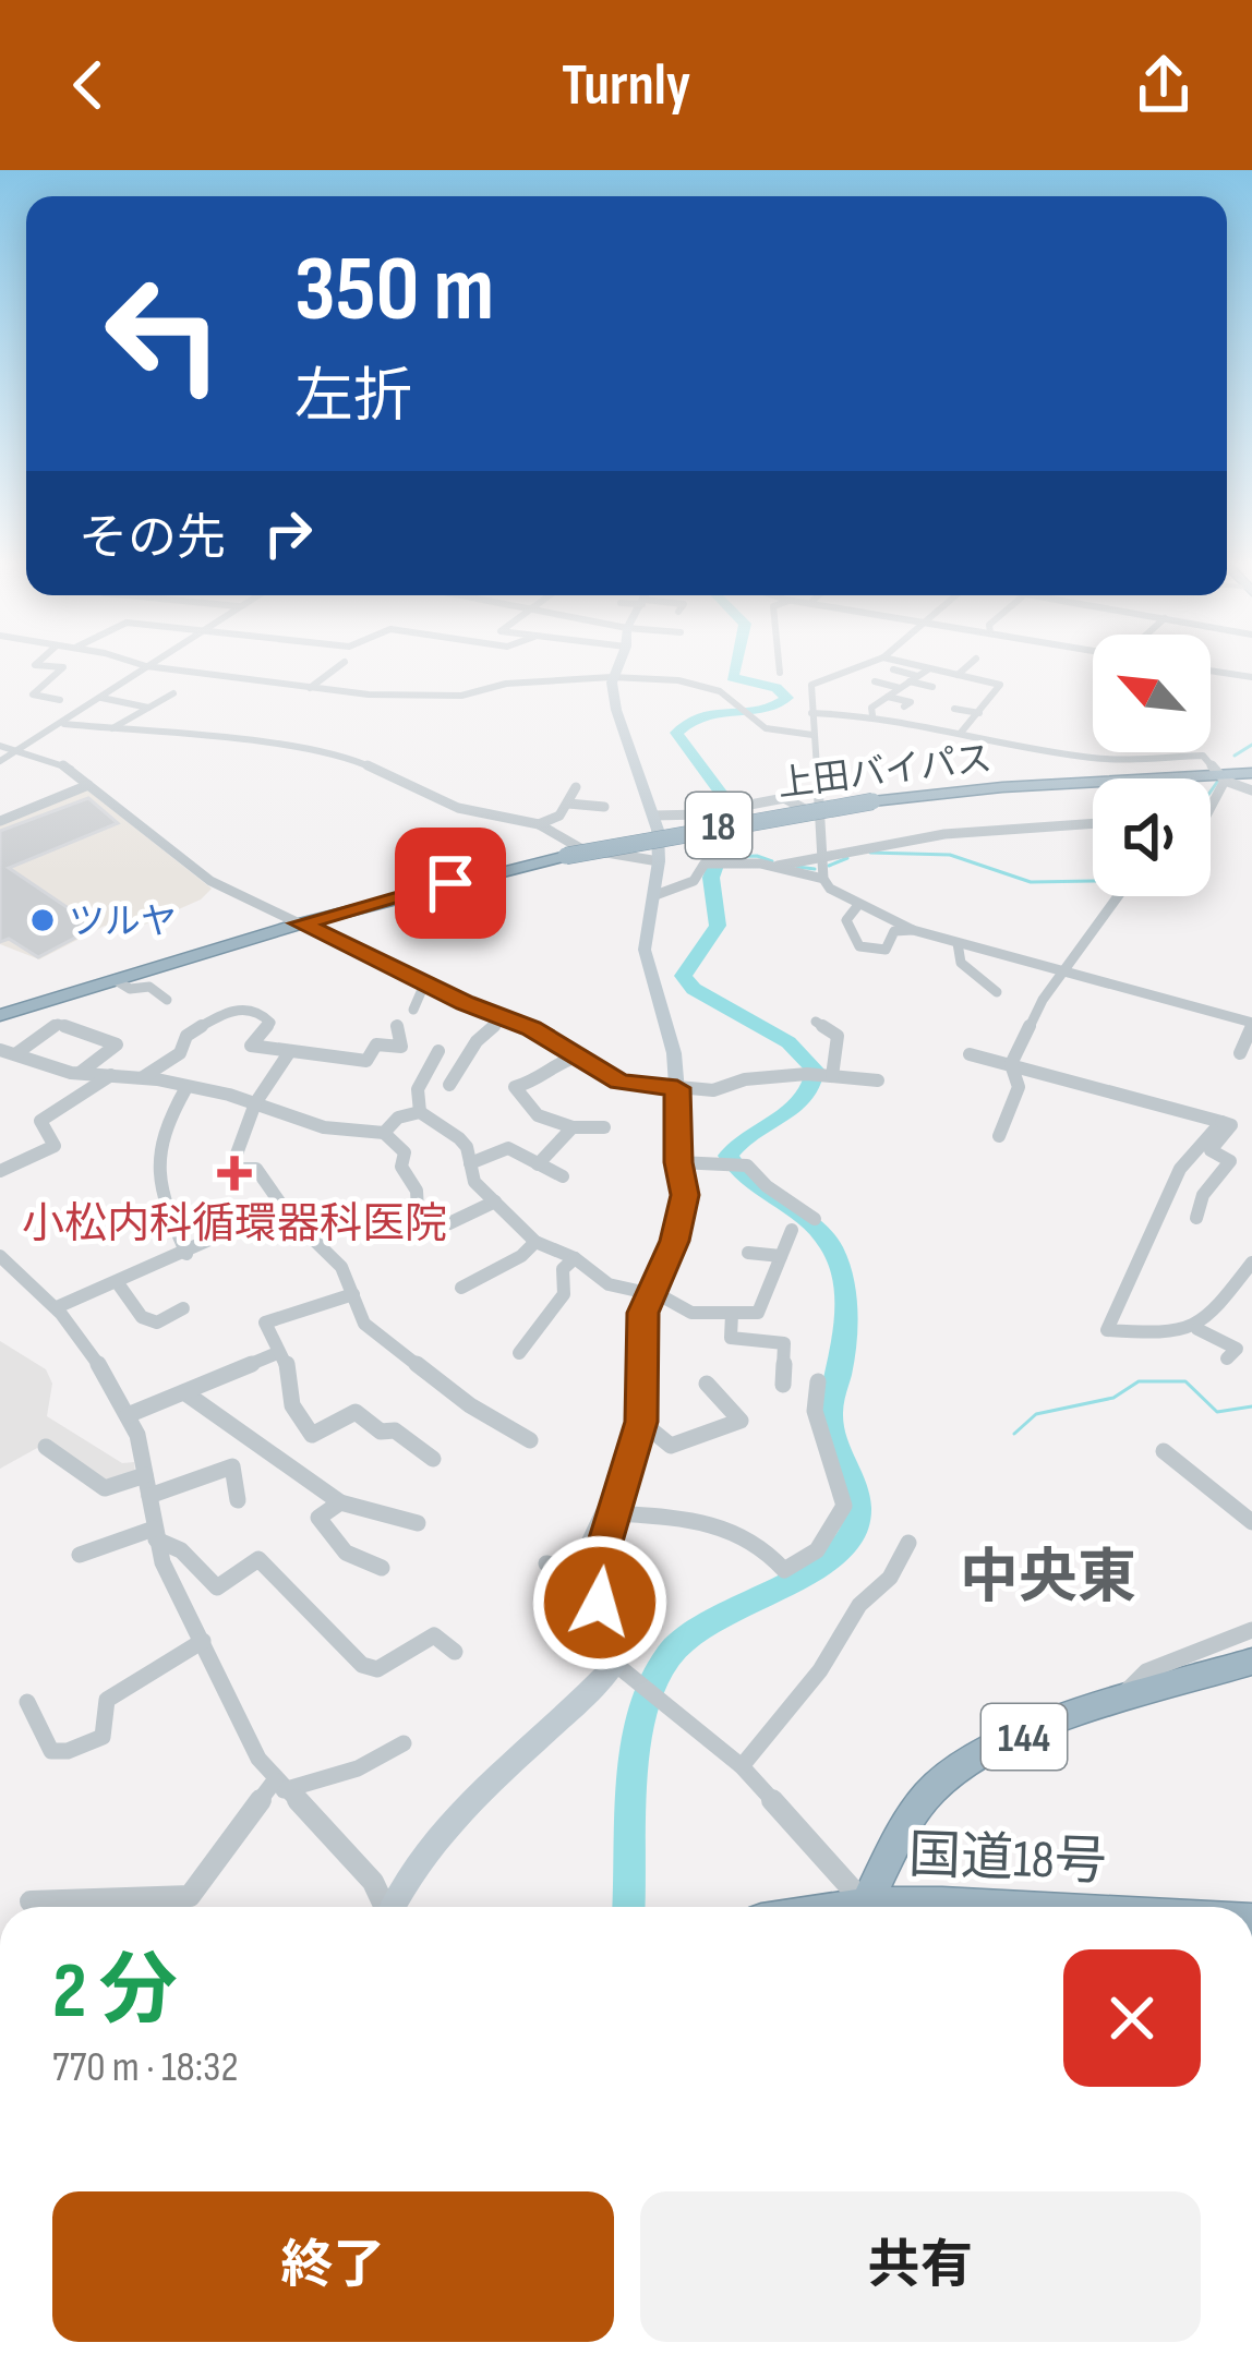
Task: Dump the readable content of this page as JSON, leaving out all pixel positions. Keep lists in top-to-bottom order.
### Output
{
  "streets": {
    "highway": [
      "上田バイパス",
      "18",
      "144",
      "国道18号"
    ]
  },
  "districts": ["中央東"],
  "places": {
    "other": ["ツルヤ"],
    "health": ["小松内科循環器科医院"]
  },
  "north": "top left",
  "page": {
    "header": "Turnly",
    "turn": ["350 m", "左折"],
    "then": "その先",
    "heading": ["2 分", "770 m · 18:32"],
    "buttons": ["終了", "共有"]
  }
}
